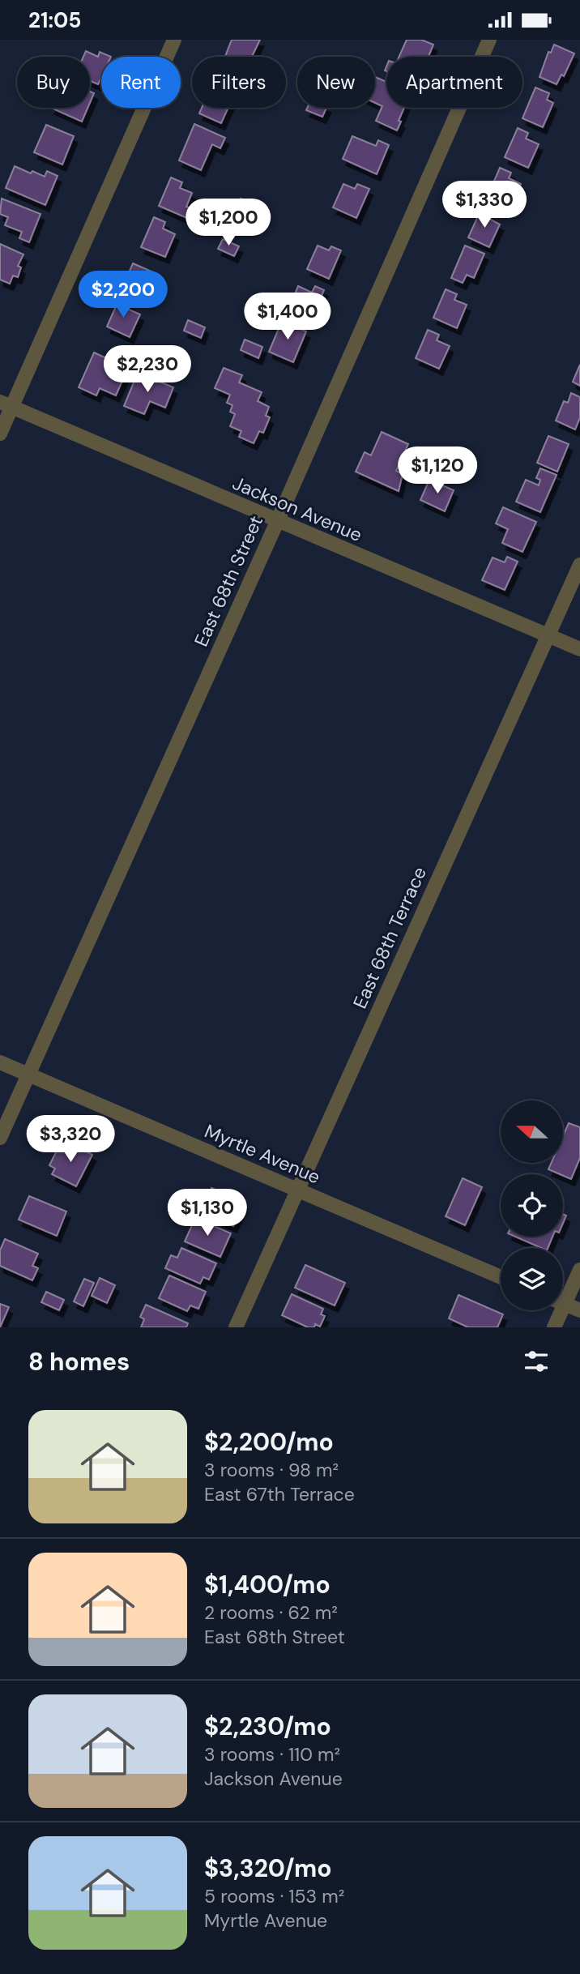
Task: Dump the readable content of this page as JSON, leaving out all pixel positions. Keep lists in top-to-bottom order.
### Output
{
  "streets": {
    "street": [
      "Jackson Avenue",
      "East 68th Street",
      "East 68th Terrace",
      "Myrtle Avenue"
    ]
  },
  "crossings": [
    ["Jackson Avenue", "East 68th Street"],
    ["Jackson Avenue", "East 68th Terrace"],
    ["East 68th Street", "Myrtle Avenue"],
    ["East 68th Terrace", "Myrtle Avenue"]
  ],
  "north": "left",
  "page": {
    "status": "21:05",
    "chip": [
      "Buy",
      "Rent",
      "Filters",
      "New",
      "Apartment"
    ],
    "price": [
      "$1,330",
      "$1,200",
      "$2,200",
      "$1,400",
      "$2,230",
      "$1,120",
      "$3,320",
      "$1,130"
    ],
    "heading": "8 homes",
    "list": [
      {
        "name": "$2,200/mo",
        "note": "3 rooms · 98 m² · East 67th Terrace"
      },
      {
        "name": "$1,400/mo",
        "note": "2 rooms · 62 m² · East 68th Street"
      },
      {
        "name": "$2,230/mo",
        "note": "3 rooms · 110 m² · Jackson Avenue"
      },
      {
        "name": "$3,320/mo",
        "note": "5 rooms · 153 m² · Myrtle Avenue"
      }
    ]
  }
}
